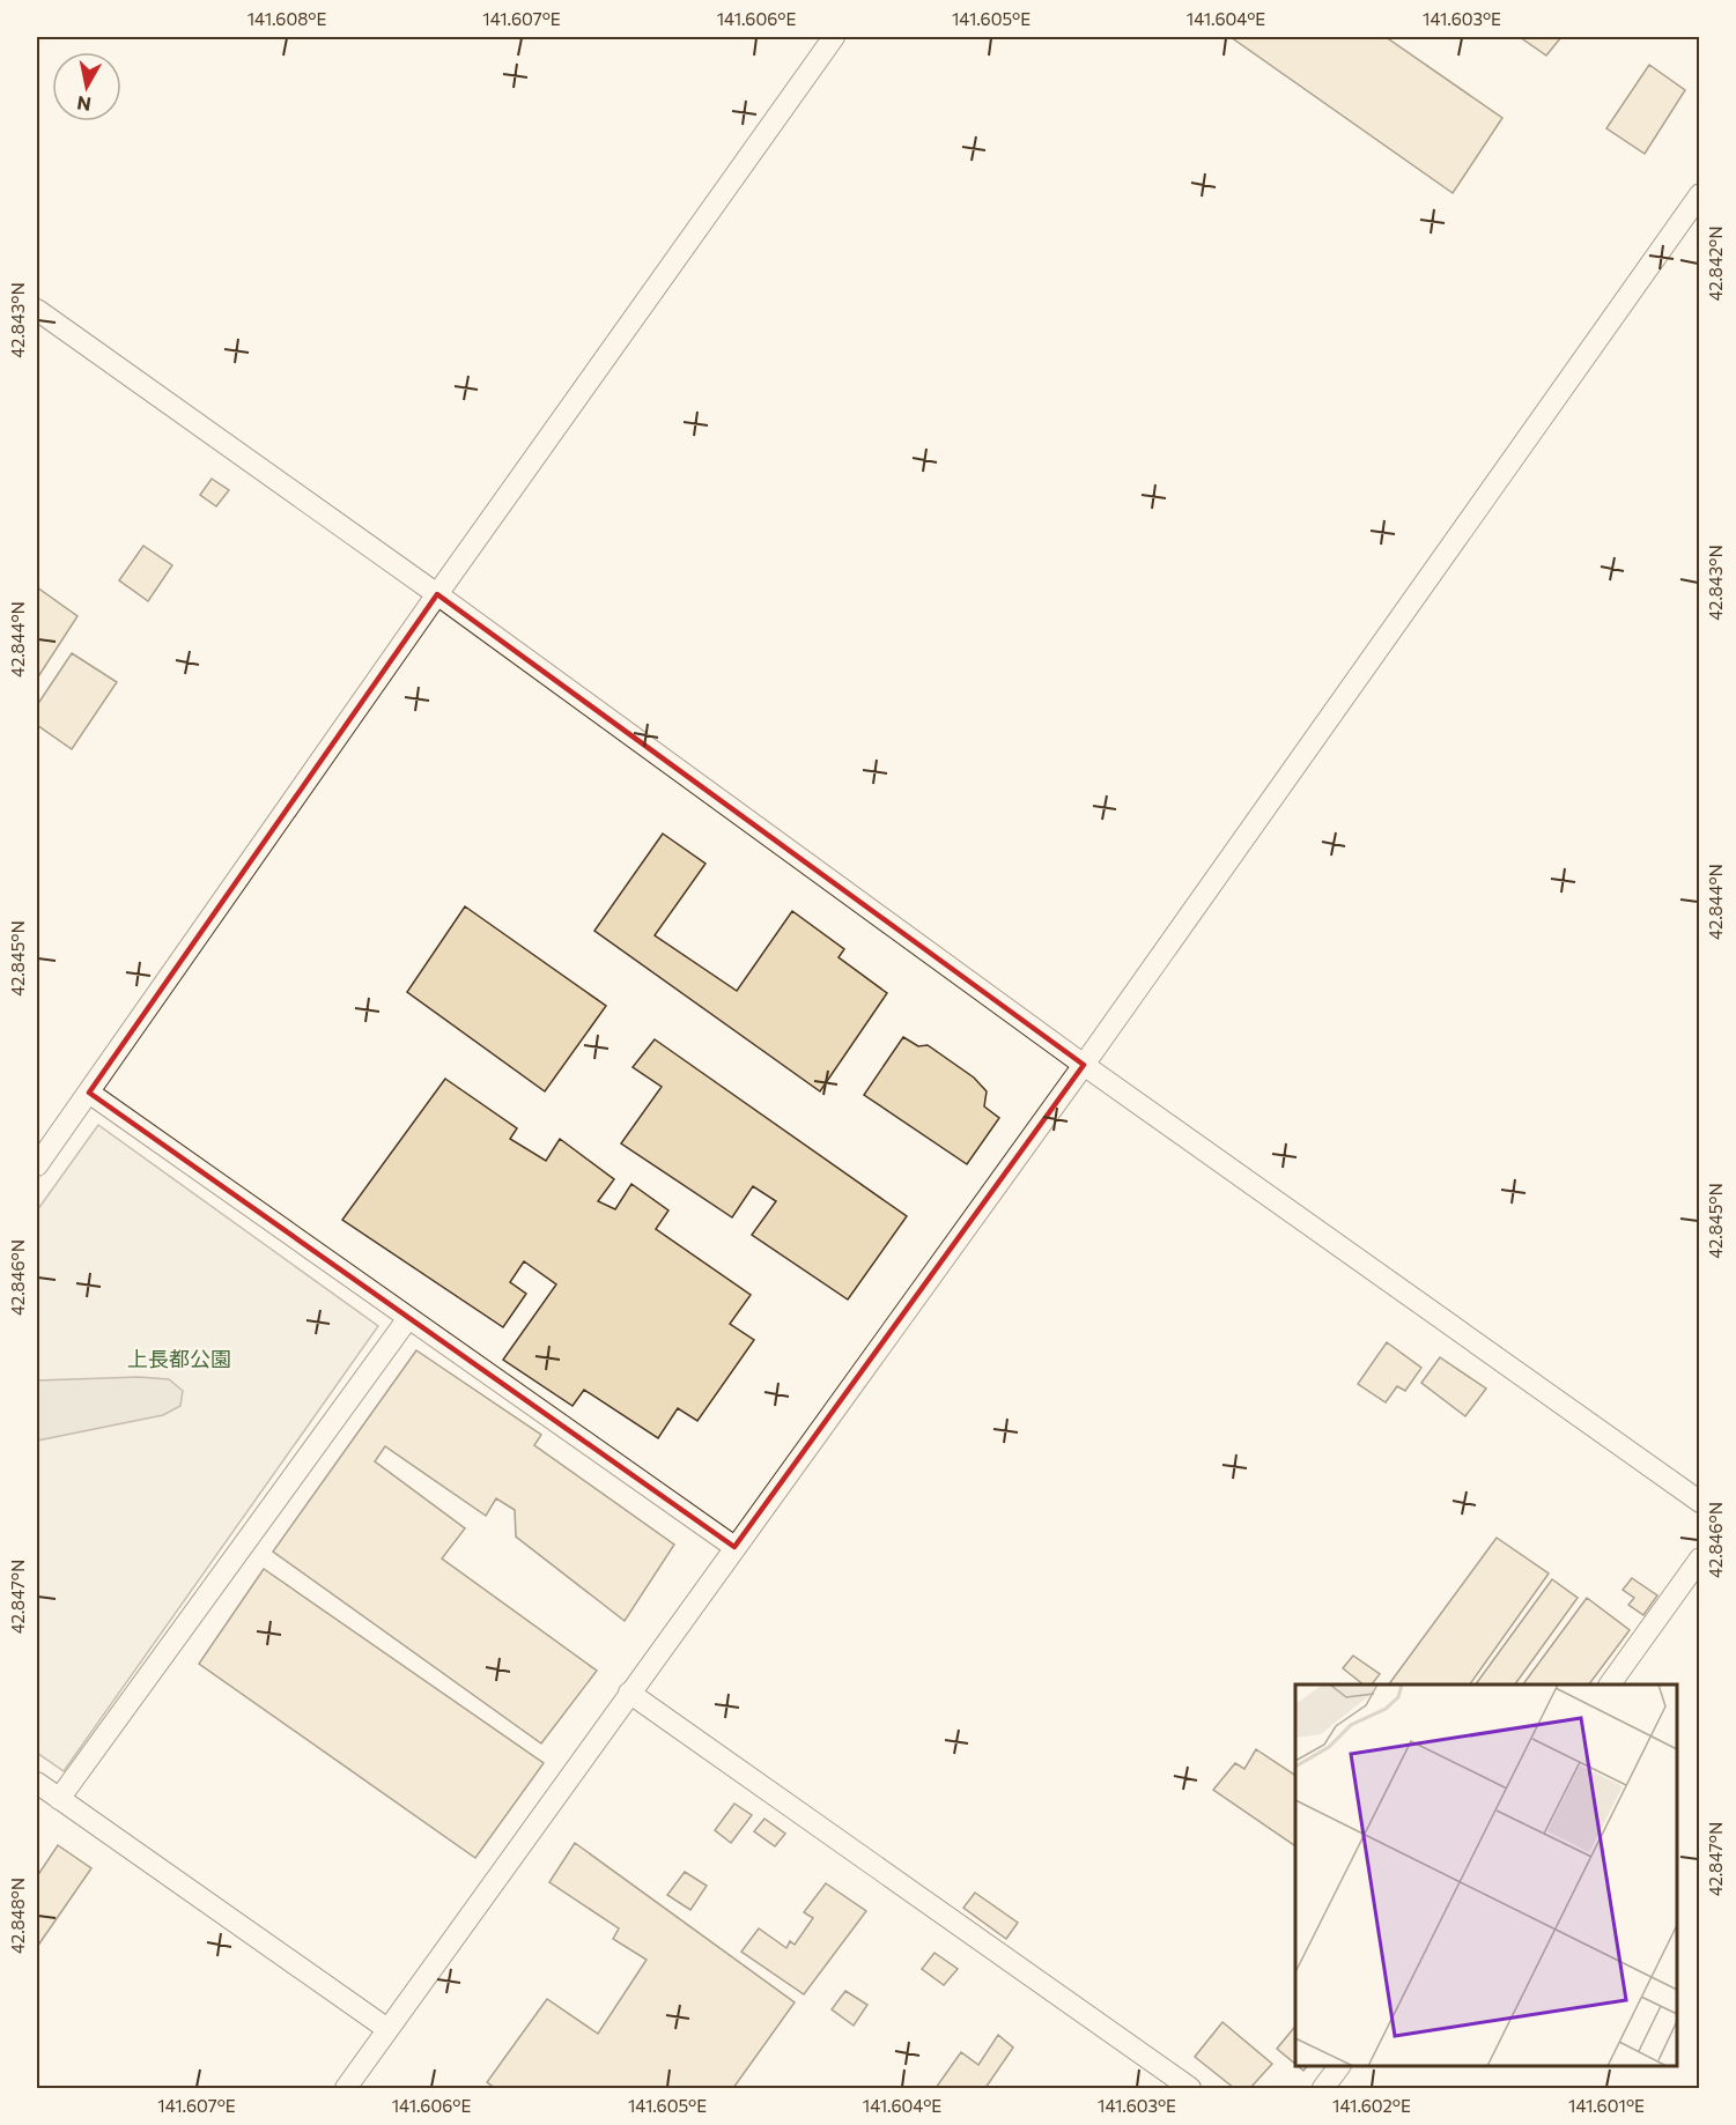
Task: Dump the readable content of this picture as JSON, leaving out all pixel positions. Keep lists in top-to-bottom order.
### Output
{
  "parks": ["上長都公園"],
  "north": "bottom",
  "coordinates": [
    "141.608°E",
    "141.607°E",
    "141.606°E",
    "141.605°E",
    "141.604°E",
    "141.603°E",
    "42.842°N",
    "42.843°N",
    "42.844°N",
    "42.845°N",
    "42.846°N",
    "42.847°N",
    "42.848°N",
    "141.602°E",
    "141.601°E"
  ]
}
